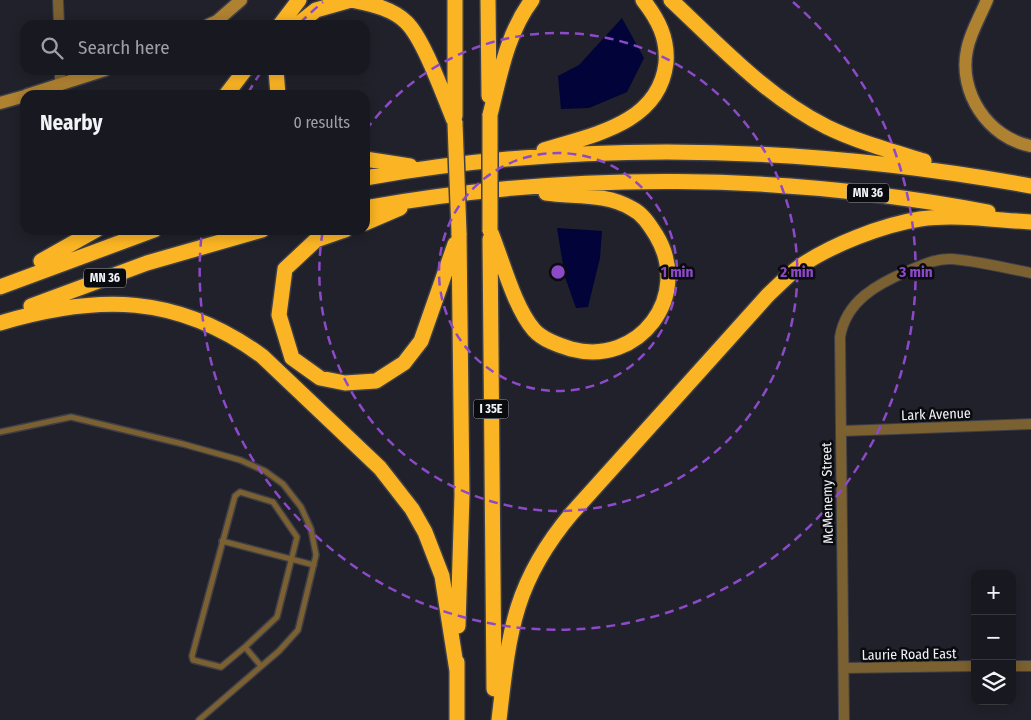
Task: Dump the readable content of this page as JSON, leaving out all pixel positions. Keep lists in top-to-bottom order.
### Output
{
  "streets": {
    "highway": ["MN 36", "I 35E"],
    "street": ["Lark Avenue", "McMenemy Street", "Laurie Road East"]
  },
  "crossings": [
    ["Lark Avenue", "McMenemy Street"],
    ["McMenemy Street", "Laurie Road East"]
  ],
  "page": {
    "search": "Search here",
    "heading": ["Nearby", "0 results"],
    "map_buttons": ["+", "−"]
  },
  "rings": ["1 min", "2 min", "3 min"]
}
